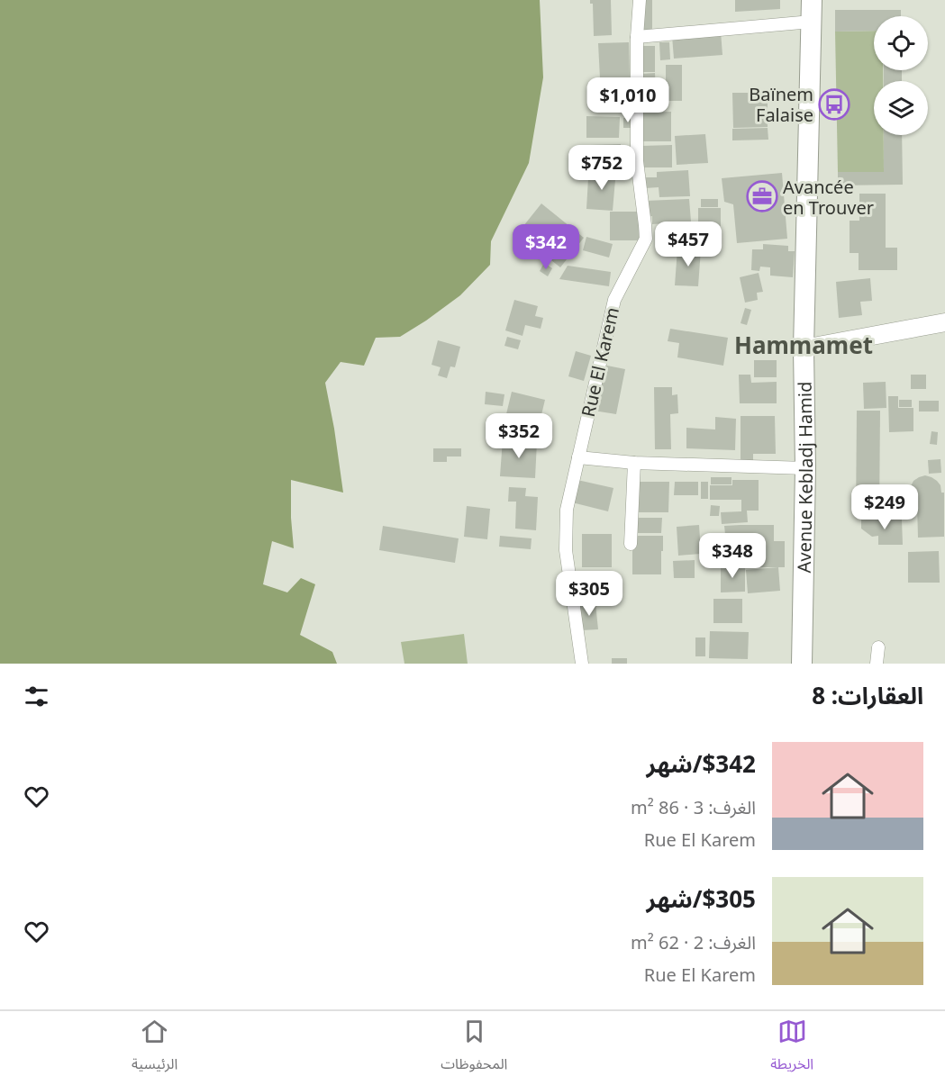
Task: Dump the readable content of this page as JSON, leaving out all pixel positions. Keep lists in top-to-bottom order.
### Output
{
  "streets": {
    "main road": ["Avenue Kebladj Hamid"],
    "street": ["Rue El Karem"]
  },
  "districts": ["Hammamet"],
  "places": {
    "bus stop": ["Baïnem Falaise"],
    "office": ["Avancée en Trouver"]
  },
  "page": {
    "price": [
      "$1,010",
      "$752",
      "$457",
      "$342",
      "$352",
      "$249",
      "$348",
      "$305"
    ],
    "heading": "العقارات: 8",
    "list": [
      {
        "name": "$342/شهر",
        "note": "الغرف: 3 · 86 m² · Rue El Karem"
      },
      {
        "name": "$305/شهر",
        "note": "الغرف: 2 · 62 m² · Rue El Karem"
      }
    ],
    "tabs": ["الخريطة", "المحفوظات", "الرئيسية"]
  }
}
